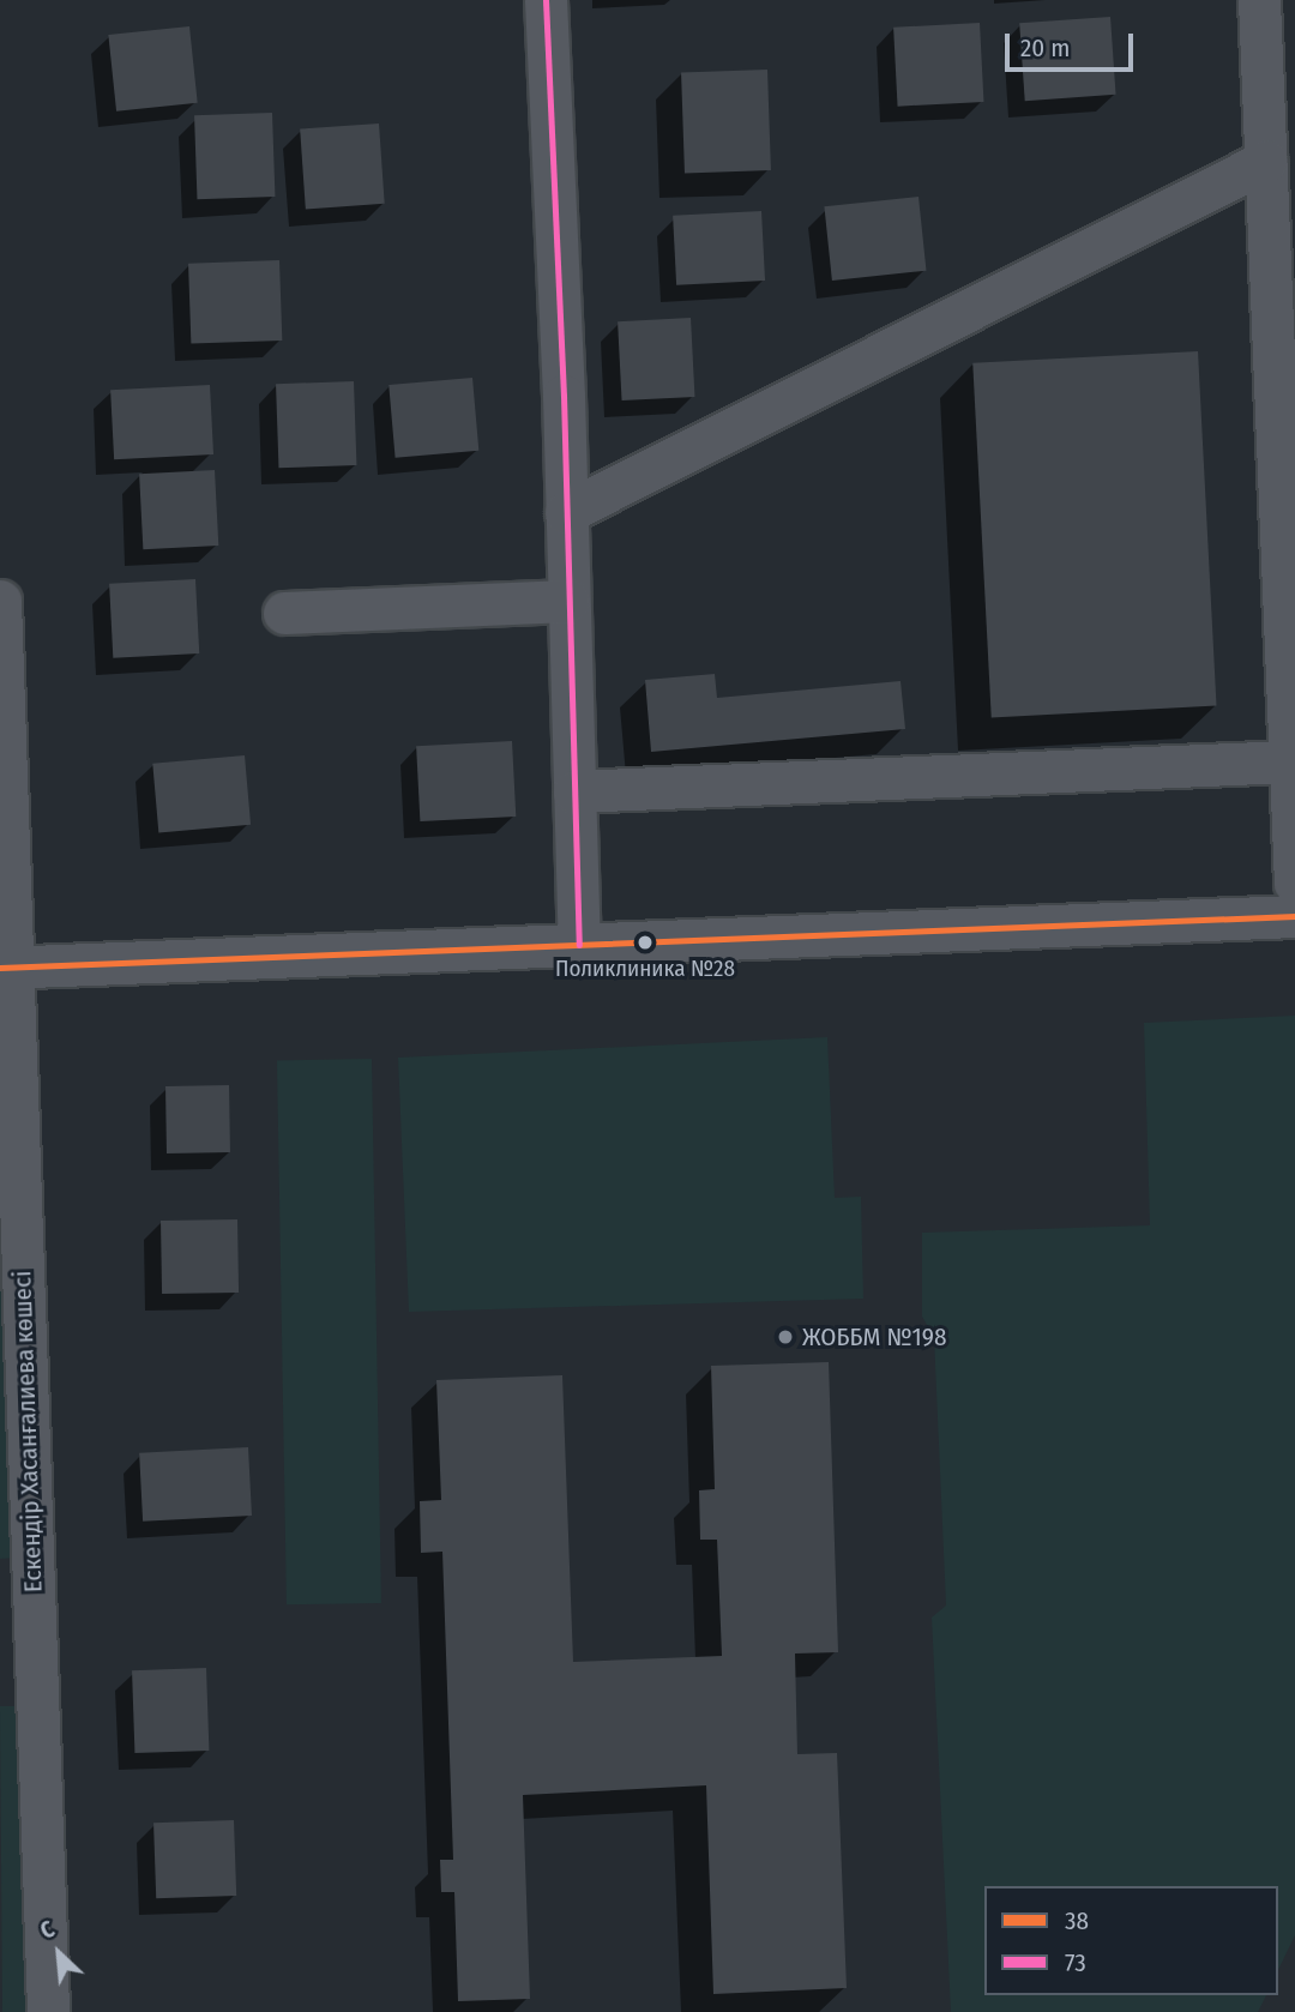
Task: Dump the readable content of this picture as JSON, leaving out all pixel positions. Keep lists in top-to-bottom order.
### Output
{
  "streets": {
    "street": ["Ескендір Хасанғалиева көшесі"]
  },
  "places": ["Поликлиника №28", "ЖОББМ №198"],
  "lines": ["transit line 73", "transit line 38"],
  "legend": ["38", "73"],
  "scale_bar": "20 m",
  "north": "top left"
}
